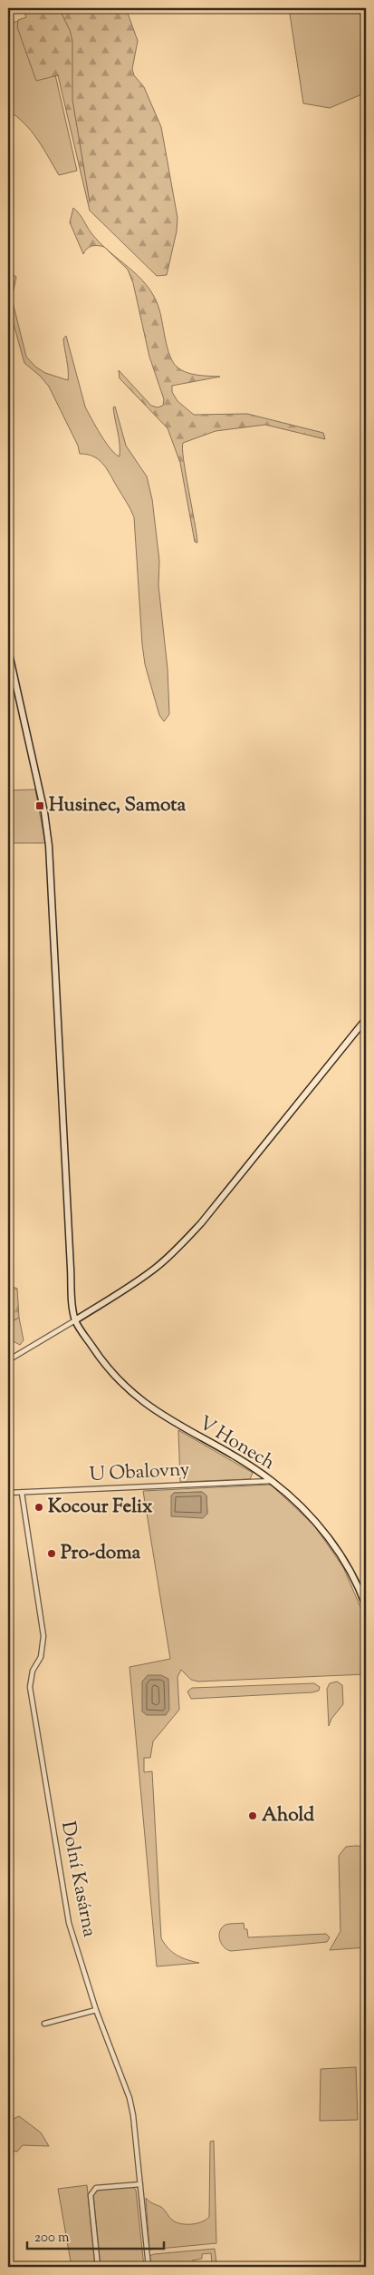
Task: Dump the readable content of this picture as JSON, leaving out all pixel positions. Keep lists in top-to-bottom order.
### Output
{
  "streets": {
    "street": ["V Honech", "U Obalovny", "Dolní Kasárna"]
  },
  "crossings": [
    ["V Honech", "U Obalovny"],
    ["U Obalovny", "Dolní Kasárna"]
  ],
  "places": {
    "transit": ["Husinec, Samota"],
    "other": ["Kocour Felix", "Pro-doma", "Ahold"]
  },
  "scale_bar": "200 m"
}
